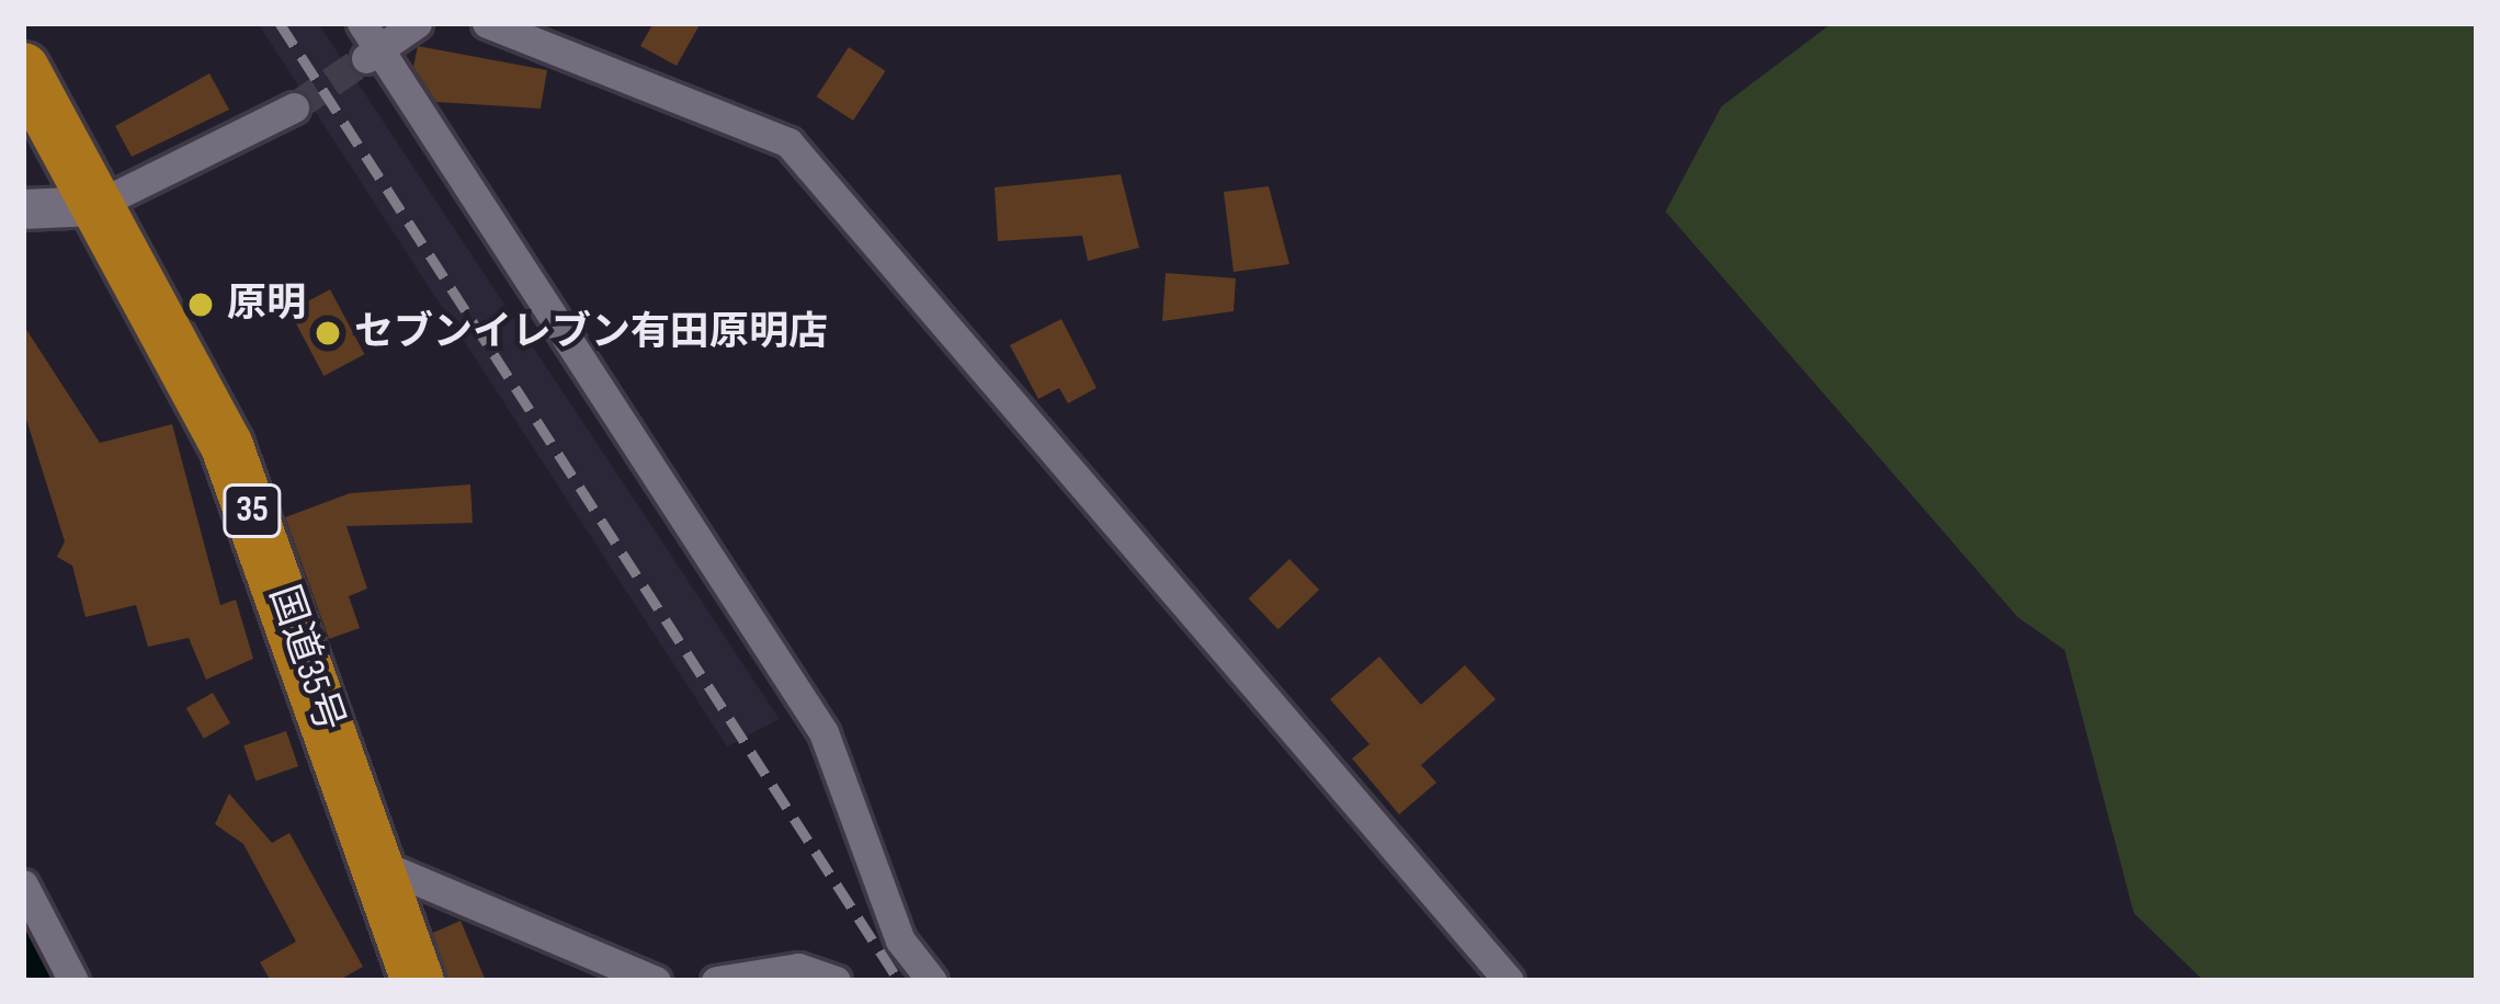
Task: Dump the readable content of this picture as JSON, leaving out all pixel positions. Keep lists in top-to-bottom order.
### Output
{
  "streets": {
    "highway": ["35", "国道35号"]
  },
  "places": ["原明", "セブンイレブン有田原明店"]
}
